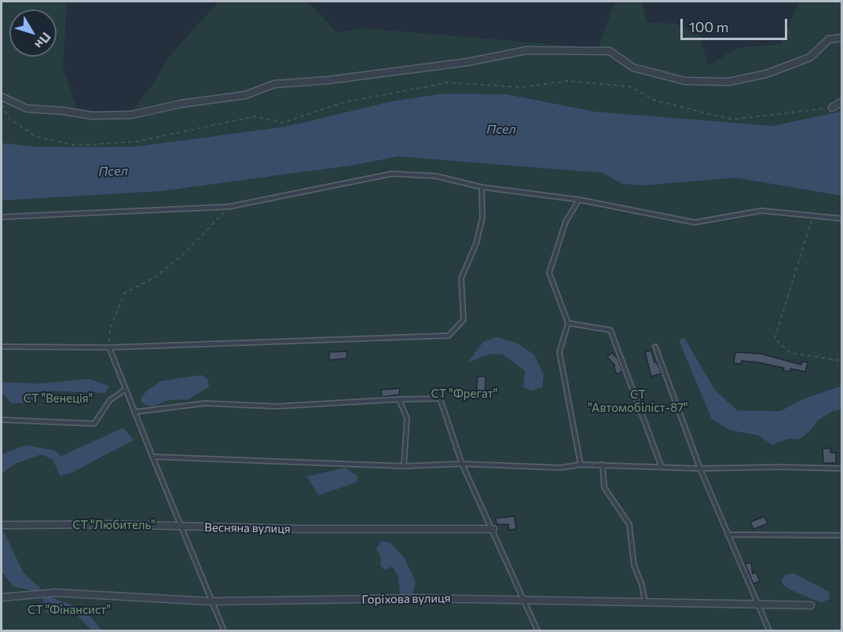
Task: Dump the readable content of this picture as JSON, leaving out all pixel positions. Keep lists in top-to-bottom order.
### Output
{
  "streets": {
    "street": ["Весняна вулиця", "Горіхова вулиця"]
  },
  "water": ["Псел"],
  "parks": [
    "СТ \"Фрегат\"",
    "СТ \"Автомобiлiст-87\"",
    "СТ \"Венеція\"",
    "СТ \"Любитель\"",
    "СТ \"Фiнансист\""
  ],
  "scale_bar": "100 m",
  "north": "bottom right"
}
